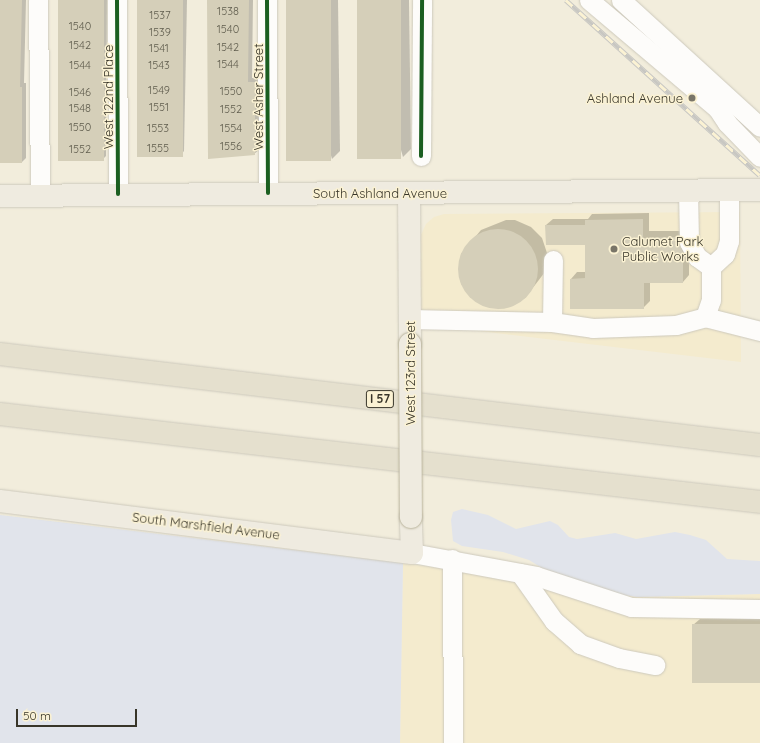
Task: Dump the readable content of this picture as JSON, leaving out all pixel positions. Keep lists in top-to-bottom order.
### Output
{
  "streets": {
    "highway": ["I 57"],
    "main road": ["South Ashland Avenue", "West 123rd Street", "South Marshfield Avenue"],
    "street": ["West 122nd Place", "West Asher Street"]
  },
  "crossings": [
    ["West 122nd Place", "South Ashland Avenue"],
    ["West Asher Street", "South Ashland Avenue"],
    ["South Ashland Avenue", "West 123rd Street"],
    ["West 123rd Street", "South Marshfield Avenue"]
  ],
  "places": ["Ashland Avenue", "Calumet Park Public Works"],
  "house_numbers": [
    "1538",
    "1537",
    "1540",
    "1540",
    "1539",
    "1542",
    "1542",
    "1541",
    "1544",
    "1544",
    "1543",
    "1549",
    "1550",
    "1546",
    "1551",
    "1548",
    "1552",
    "1550",
    "1553",
    "1554",
    "1556",
    "1555",
    "1552"
  ],
  "scale_bar": "50 m"
}
